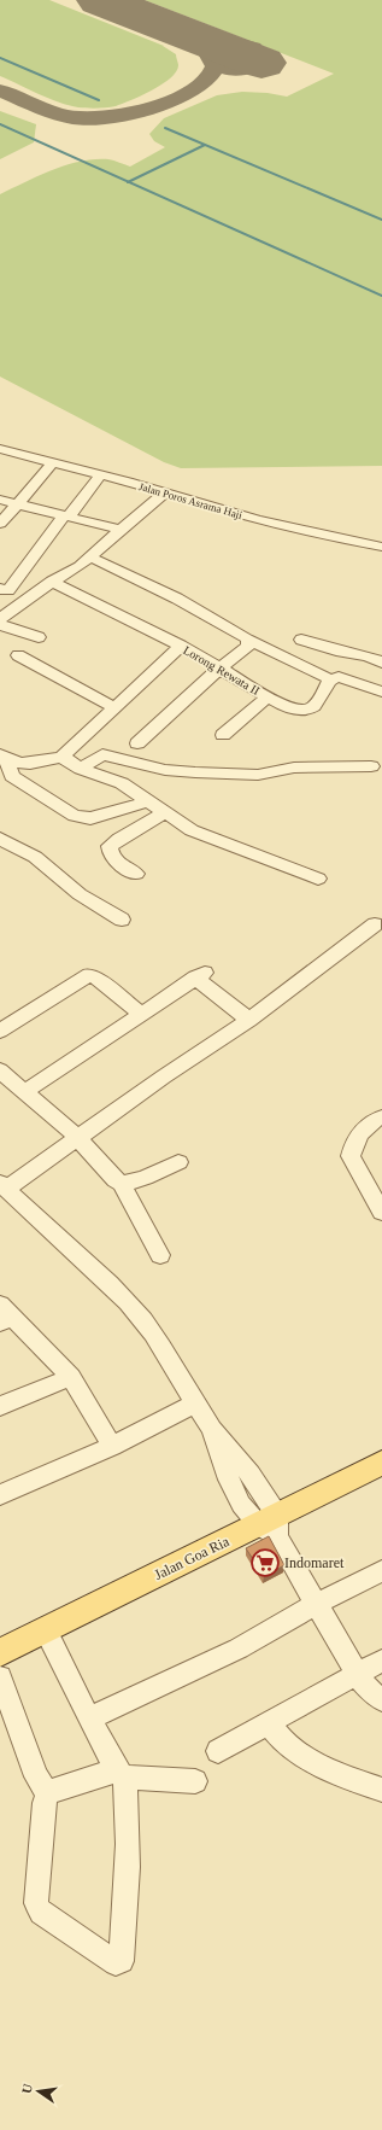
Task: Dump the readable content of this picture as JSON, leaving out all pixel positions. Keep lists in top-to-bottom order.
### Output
{
  "streets": {
    "main road": ["Jalan Goa Ria"],
    "street": ["Jalan Poros Asrama Haji", "Lorong Rewata II"]
  },
  "places": {
    "supermarket": ["Indomaret"]
  },
  "north": "left"
}
